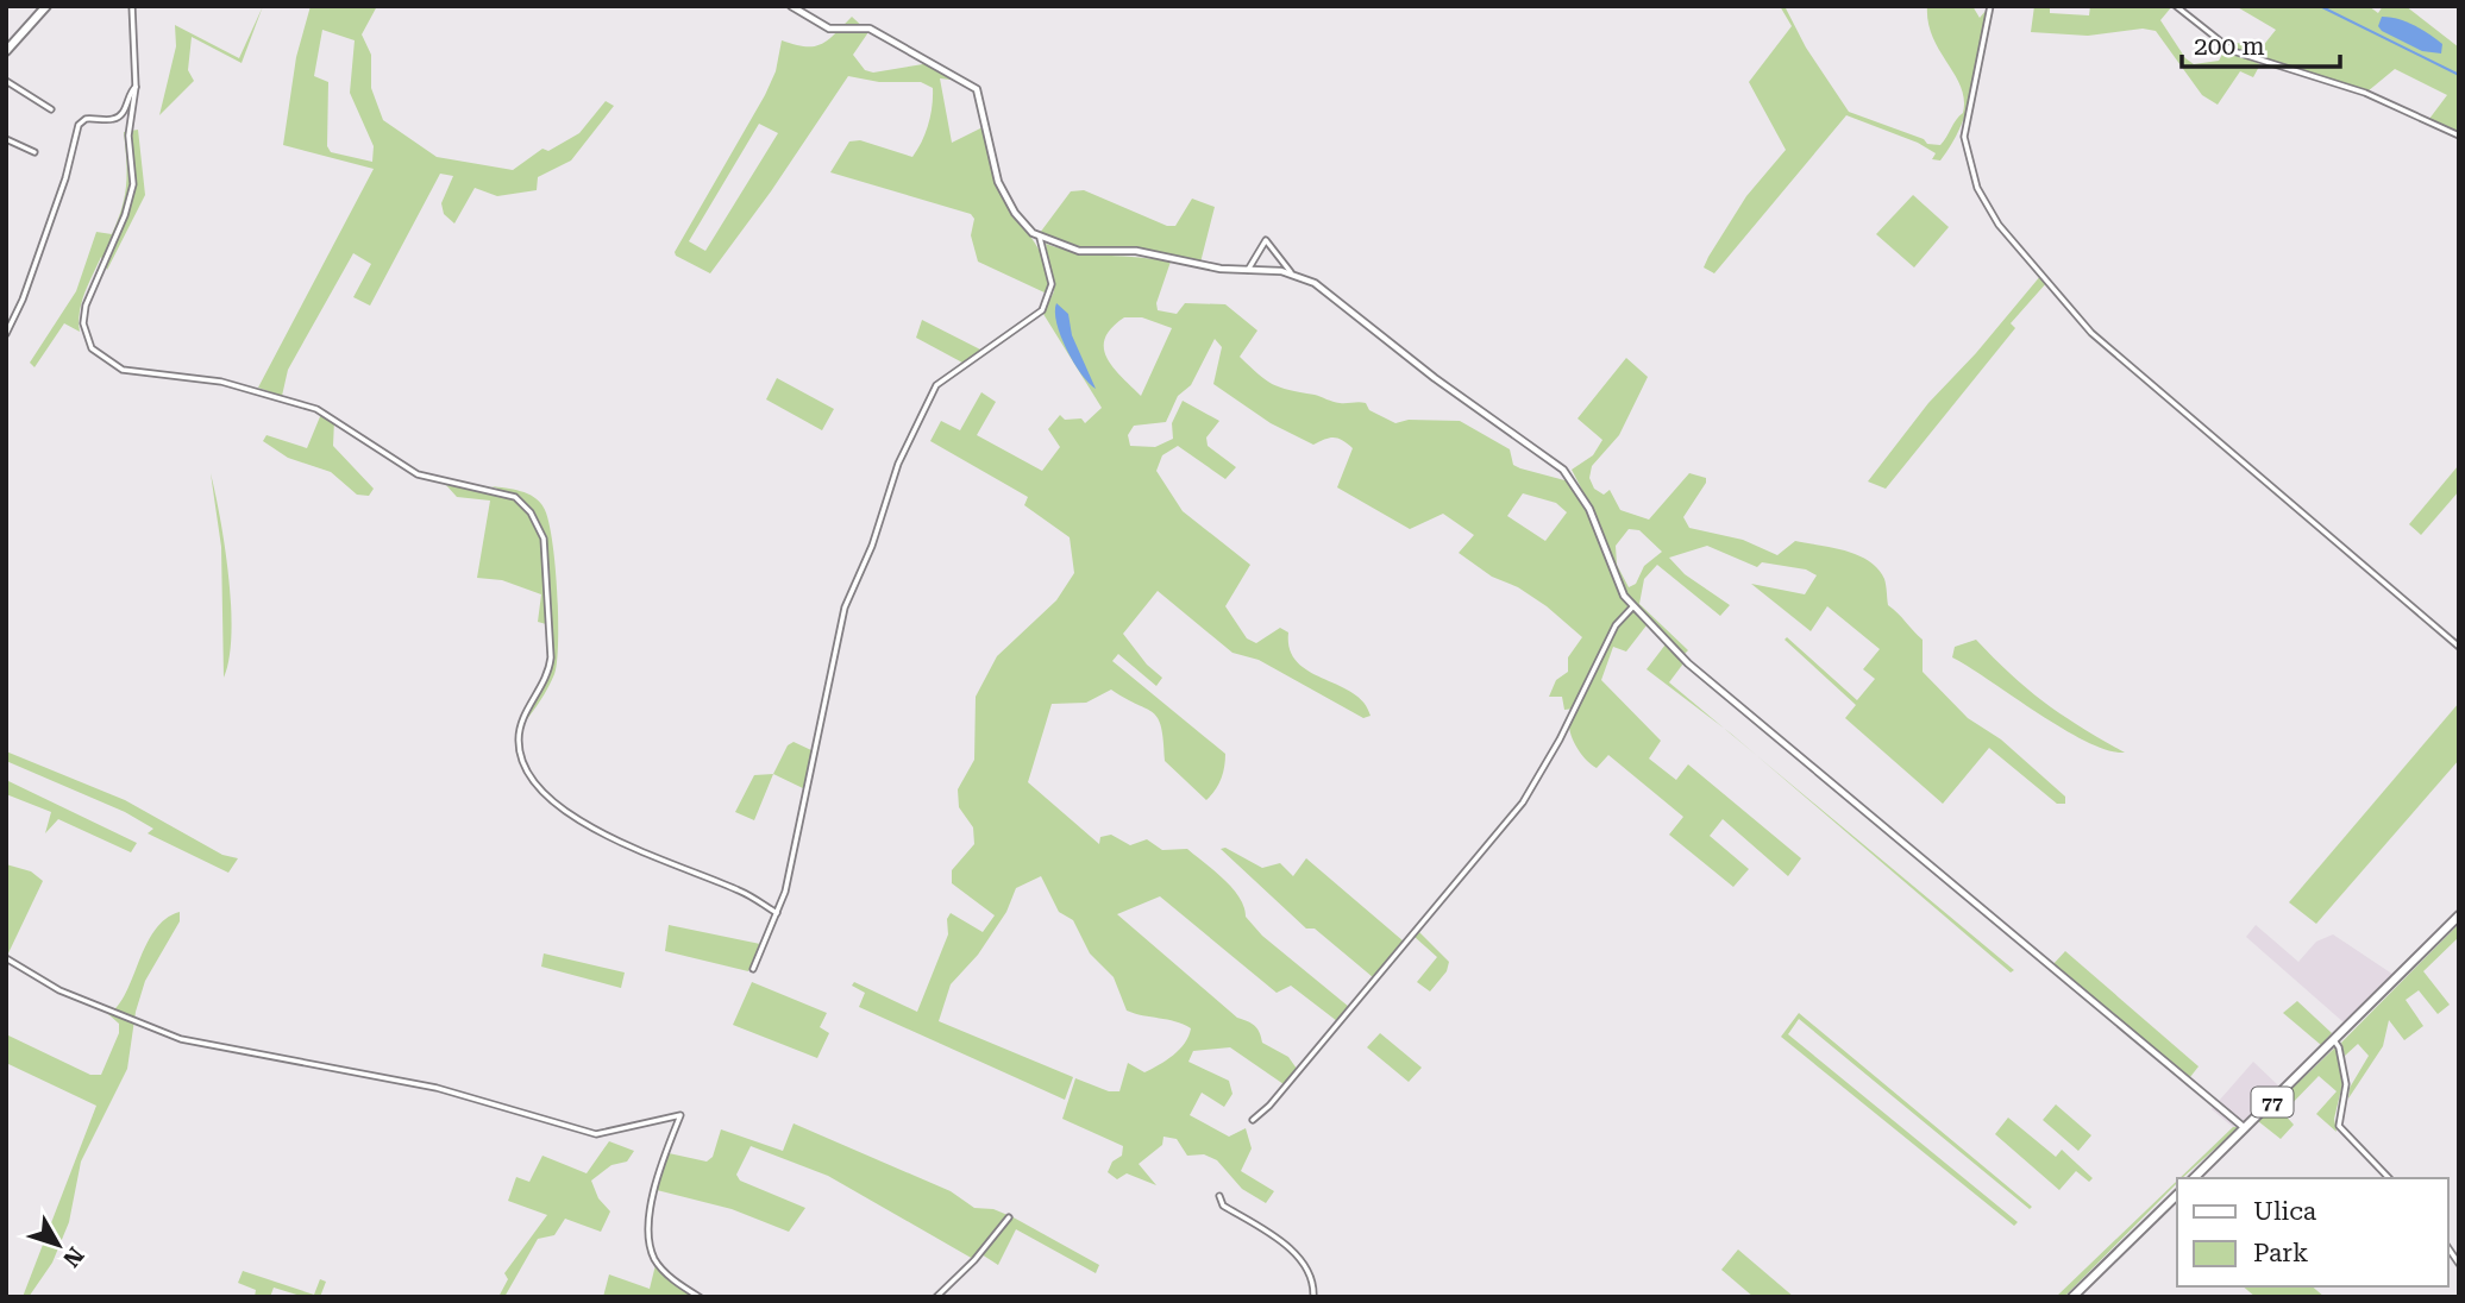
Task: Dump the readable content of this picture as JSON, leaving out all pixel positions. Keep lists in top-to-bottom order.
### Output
{
  "streets": {
    "main road": ["77"]
  },
  "legend": ["Ulica", "Park"],
  "scale_bar": "200 m",
  "north": "bottom right"
}
